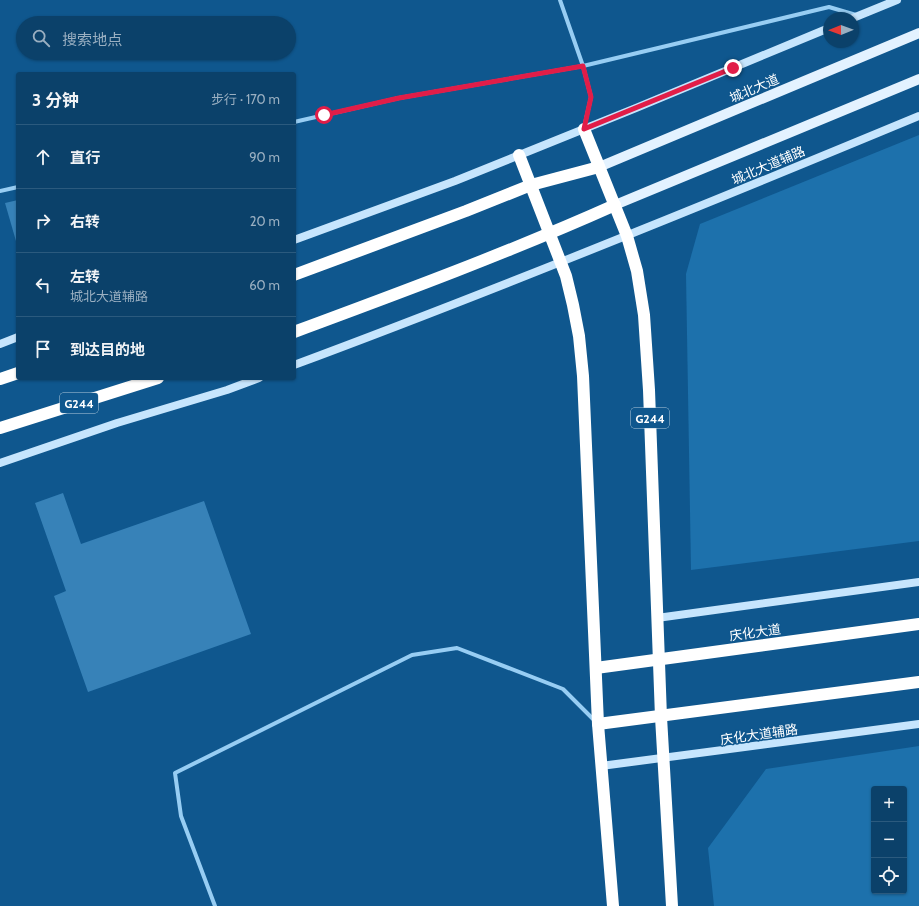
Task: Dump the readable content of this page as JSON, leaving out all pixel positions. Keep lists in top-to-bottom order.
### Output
{
  "streets": {
    "highway": ["G244", "庆化大道"],
    "main road": ["城北大道"],
    "street": ["城北大道辅路", "庆化大道辅路"]
  },
  "crossings": [
    ["城北大道", "G244"],
    ["城北大道辅路", "G244"],
    ["G244", "庆化大道"]
  ],
  "north": "left",
  "page": {
    "search": "搜索地点",
    "heading": ["3 分钟", "步行 · 170 m"],
    "list": [
      ["直行", "90 m"],
      ["右转", "20 m"],
      ["左转", "城北大道辅路", "60 m"],
      "到达目的地"
    ],
    "map_buttons": ["+", "−"]
  }
}
